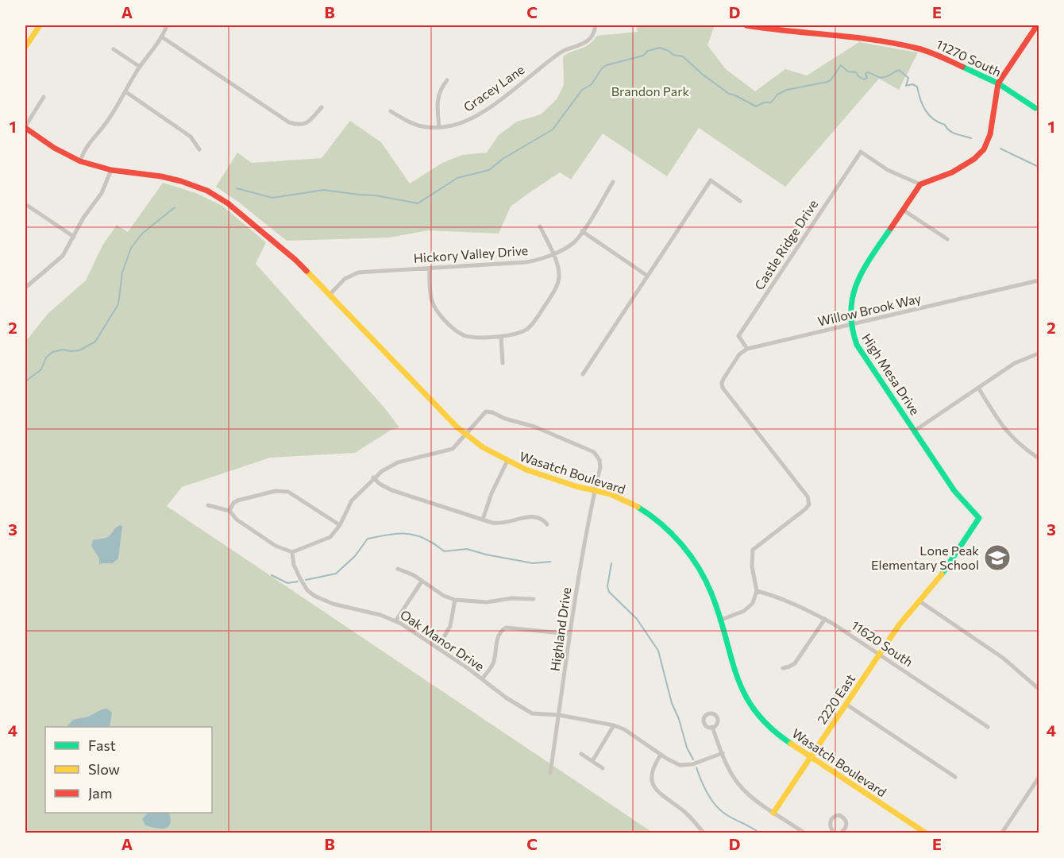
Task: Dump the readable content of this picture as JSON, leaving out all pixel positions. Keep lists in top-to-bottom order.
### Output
{
  "streets": {
    "street": [
      "11270 South",
      "Gracey Lane",
      "Castle Ridge Drive",
      "Hickory Valley Drive",
      "Willow Brook Way",
      "High Mesa Drive",
      "Wasatch Boulevard",
      "Highland Drive",
      "Oak Manor Drive",
      "11620 South",
      "2220 East"
    ]
  },
  "crossings": [
    ["Castle Ridge Drive", "Willow Brook Way"],
    ["Castle Ridge Drive", "High Mesa Drive"],
    ["Hickory Valley Drive", "Wasatch Boulevard"],
    ["Willow Brook Way", "High Mesa Drive"],
    ["High Mesa Drive", "11620 South"],
    ["High Mesa Drive", "2220 East"],
    ["Wasatch Boulevard", "Highland Drive"],
    ["Wasatch Boulevard", "2220 East"],
    ["Highland Drive", "Oak Manor Drive"],
    ["11620 South", "2220 East"]
  ],
  "parks": ["Brandon Park"],
  "places": {
    "school or university": ["Lone Peak Elementary School"]
  },
  "legend": ["Fast", "Slow", "Jam"],
  "grid": {
    "columns": [
      "A",
      "B",
      "C",
      "D",
      "E"
    ],
    "rows": [
      "1",
      "2",
      "3",
      "4"
    ]
  }
}
